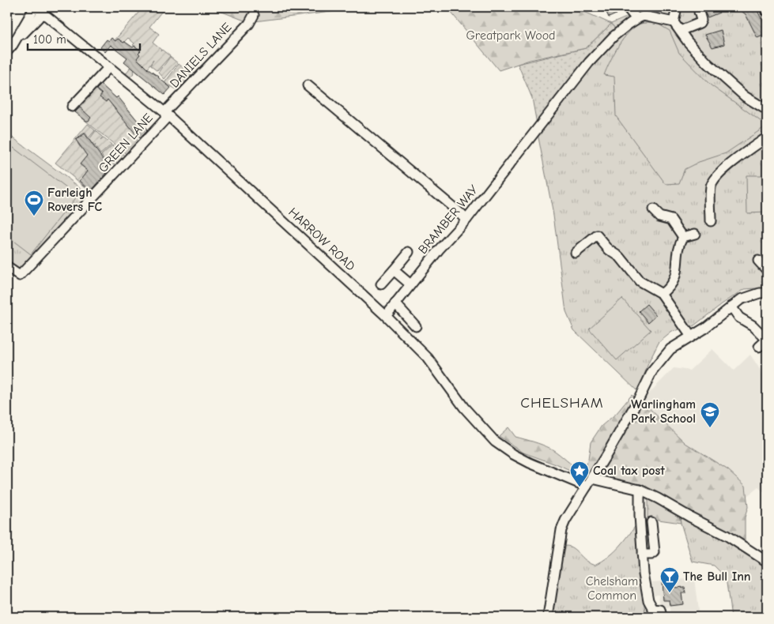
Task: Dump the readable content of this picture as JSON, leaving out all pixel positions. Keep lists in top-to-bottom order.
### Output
{
  "streets": {
    "street": [
      "DANIELS LANE",
      "GREEN LANE",
      "BRAMBER WAY",
      "HARROW ROAD"
    ]
  },
  "crossings": [
    ["DANIELS LANE", "GREEN LANE"],
    ["DANIELS LANE", "HARROW ROAD"],
    ["GREEN LANE", "HARROW ROAD"],
    ["BRAMBER WAY", "HARROW ROAD"]
  ],
  "districts": ["CHELSHAM"],
  "parks": ["Greatpark Wood", "Chelsham Common"],
  "places": {
    "sports": ["Farleigh Rovers FC"],
    "school or university": ["Warlingham Park School"],
    "place": ["Coal tax post"],
    "bar": ["The Bull Inn"]
  },
  "scale_bar": "100 m"
}
